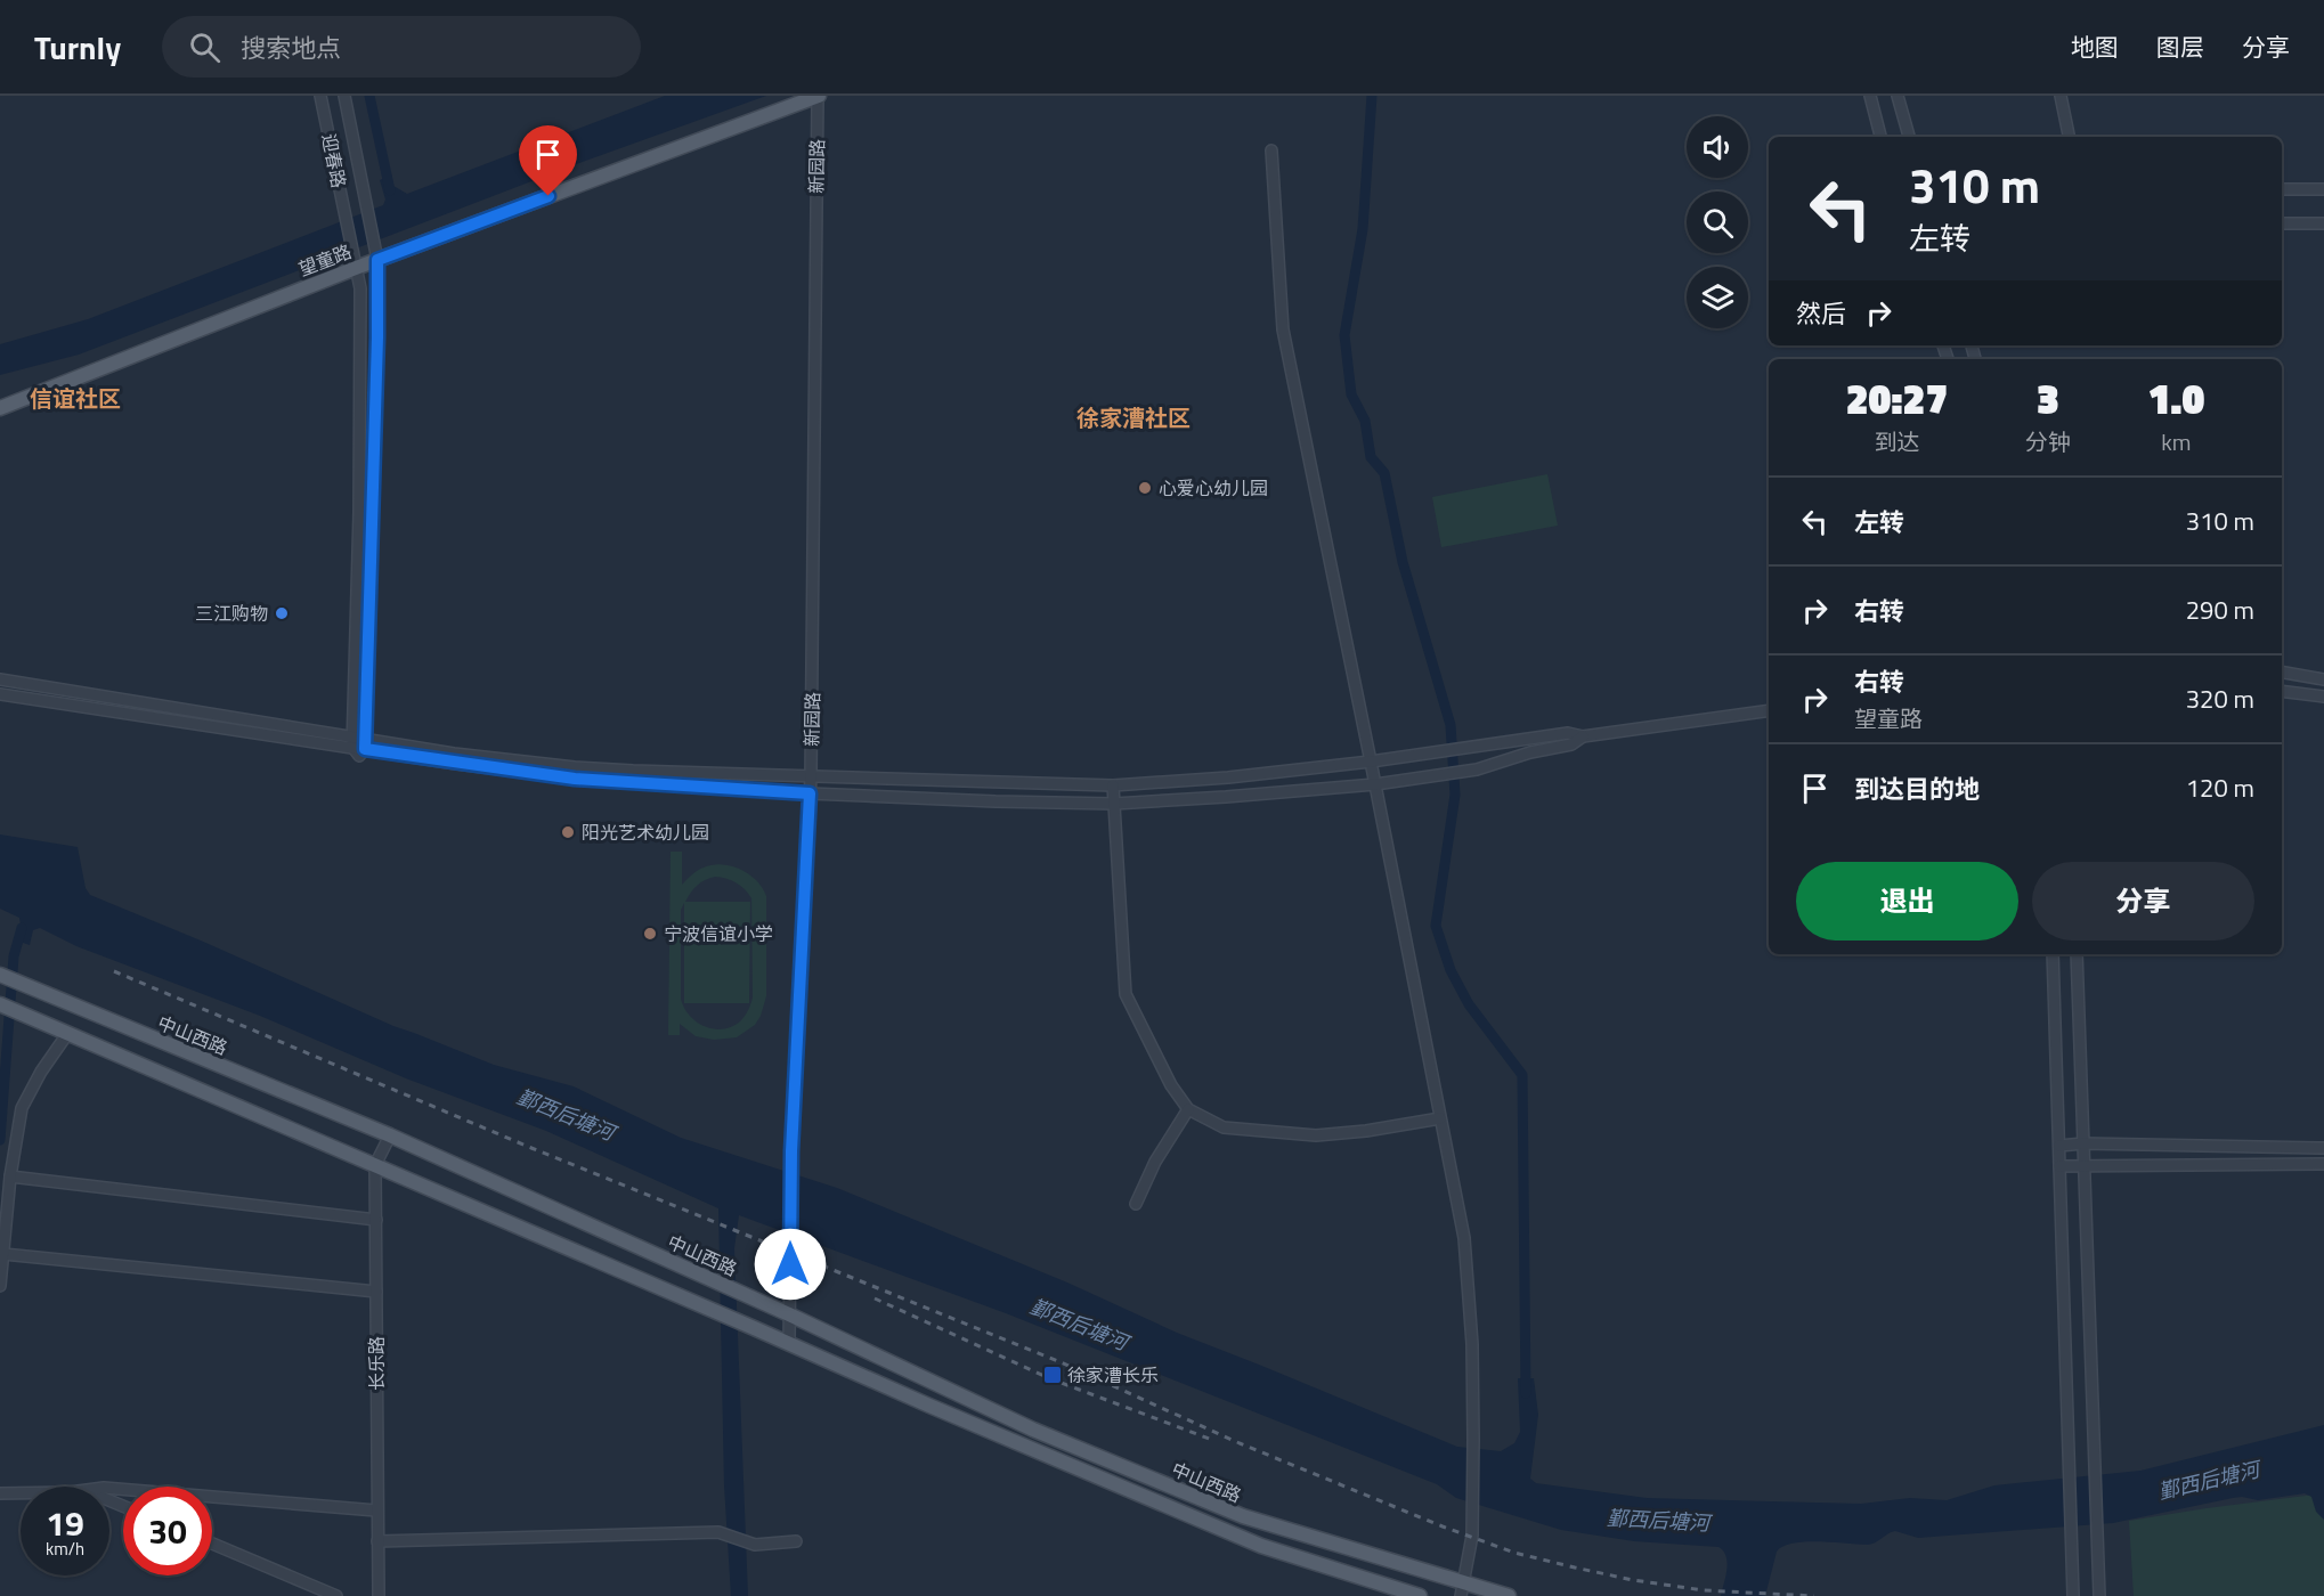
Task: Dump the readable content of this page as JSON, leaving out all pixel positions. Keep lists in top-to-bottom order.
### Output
{
  "streets": {
    "main road": ["望童路", "中山西路"],
    "street": ["迎春路", "新园路", "长乐路"]
  },
  "crossings": [
    ["迎春路", "望童路"],
    ["新园路", "望童路"],
    ["新园路", "中山西路"],
    ["中山西路", "长乐路"]
  ],
  "districts": ["信谊社区", "徐家漕社区"],
  "water": ["鄞西后塘河"],
  "places": {
    "other": [
      "心爱心幼儿园",
      "三江购物",
      "阳光艺术幼儿园",
      "宁波信谊小学"
    ],
    "transit": ["徐家漕长乐"]
  },
  "page": {
    "header": "Turnly",
    "search": "搜索地点",
    "nav": ["地图", "图层", "分享"],
    "turn": ["310 m", "左转"],
    "then": "然后",
    "eta": [
      "20:27",
      "到达",
      "3",
      "分钟",
      "1.0",
      "km"
    ],
    "list": [
      {
        "name": "左转",
        "value": "310 m"
      },
      {
        "name": "右转",
        "value": "290 m"
      },
      {
        "name": "右转",
        "note": "望童路",
        "value": "320 m"
      },
      {
        "name": "到达目的地",
        "value": "120 m"
      }
    ],
    "buttons": ["退出", "分享"],
    "speed": "19 km/h",
    "limit": "30"
  }
}
